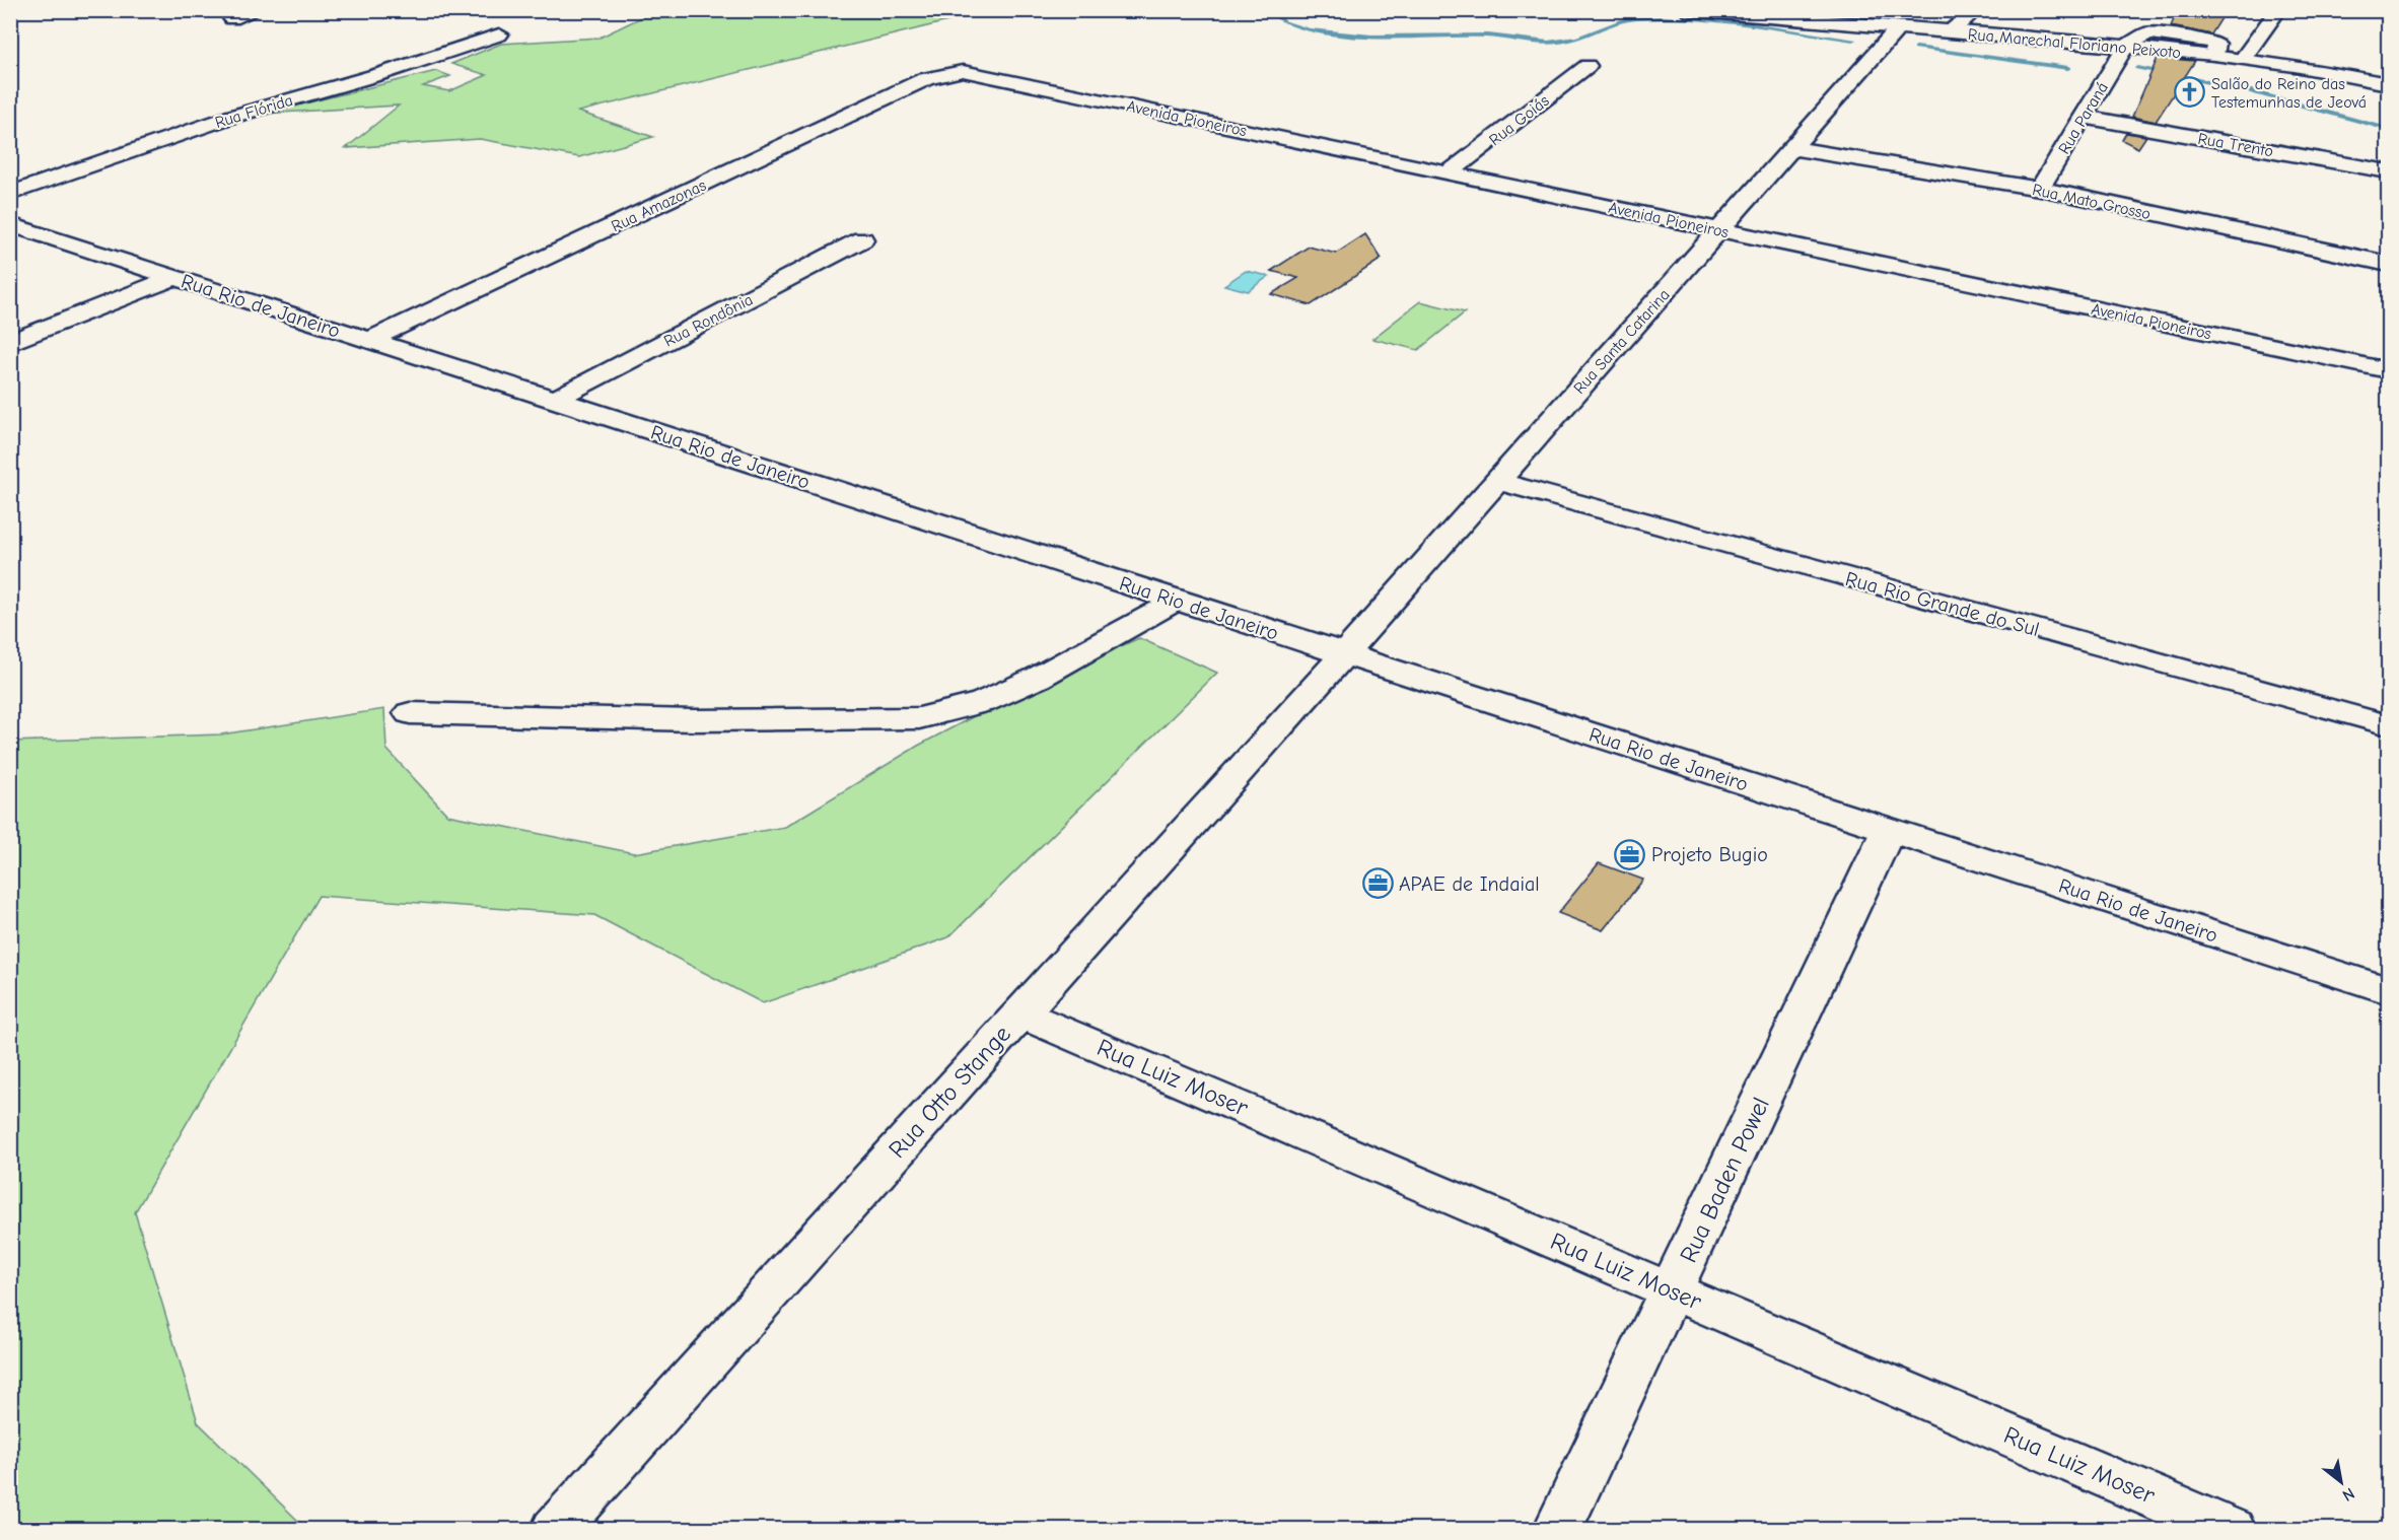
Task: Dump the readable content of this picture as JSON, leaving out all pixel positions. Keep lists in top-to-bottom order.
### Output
{
  "streets": {
    "street": [
      "Rua Marechal Floriano Peixoto",
      "Rua Flórida",
      "Avenida Pioneiros",
      "Rua Paraná",
      "Rua Goiás",
      "Rua Trento",
      "Rua Mato Grosso",
      "Rua Amazonas",
      "Rua Rio de Janeiro",
      "Rua Rondônia",
      "Rua Santa Catarina",
      "Rua Rio Grande do Sul",
      "Rua Luiz Moser",
      "Rua Otto Stange",
      "Rua Baden Powel"
    ]
  },
  "crossings": [
    ["Rua Marechal Floriano Peixoto", "Rua Paraná"],
    ["Rua Marechal Floriano Peixoto", "Rua Santa Catarina"],
    ["Avenida Pioneiros", "Rua Goiás"],
    ["Avenida Pioneiros", "Rua Amazonas"],
    ["Avenida Pioneiros", "Rua Santa Catarina"],
    ["Rua Paraná", "Rua Trento"],
    ["Rua Paraná", "Rua Mato Grosso"],
    ["Rua Mato Grosso", "Rua Santa Catarina"],
    ["Rua Amazonas", "Rua Rio de Janeiro"],
    ["Rua Rio de Janeiro", "Rua Rondônia"],
    ["Rua Rio de Janeiro", "Rua Santa Catarina"],
    ["Rua Rio de Janeiro", "Rua Otto Stange"],
    ["Rua Rio de Janeiro", "Rua Baden Powel"],
    ["Rua Santa Catarina", "Rua Rio Grande do Sul"],
    ["Rua Santa Catarina", "Rua Otto Stange"],
    ["Rua Luiz Moser", "Rua Otto Stange"],
    ["Rua Luiz Moser", "Rua Baden Powel"]
  ],
  "places": {
    "church": ["Salão do Reino das Testemunhas de Jeová"],
    "office": ["Projeto Bugio", "APAE de Indaial"]
  },
  "north": "bottom right"
}
